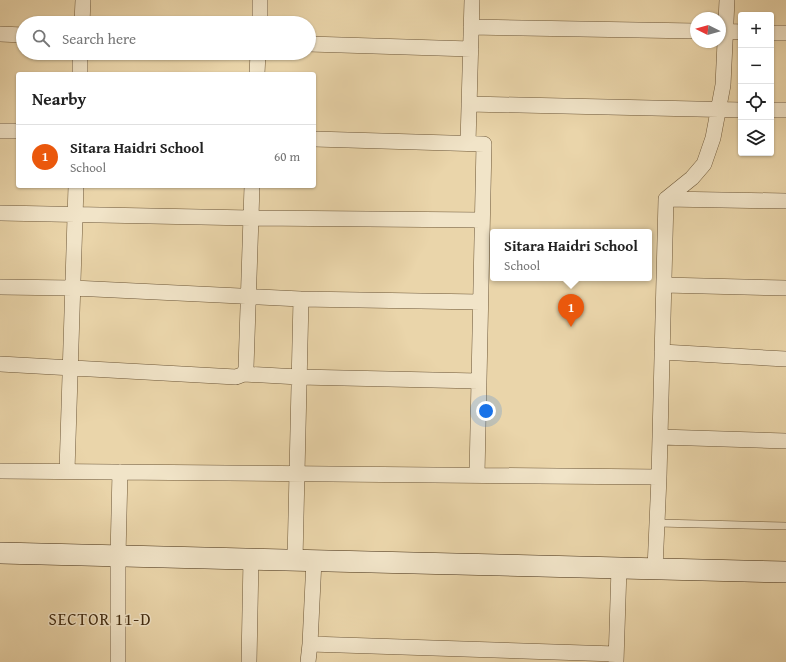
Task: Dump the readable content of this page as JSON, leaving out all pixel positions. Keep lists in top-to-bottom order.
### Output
{
  "districts": ["SECTOR 11-D"],
  "north": "left",
  "page": {
    "map_buttons": ["+", "−"],
    "search": "Search here",
    "heading": "Nearby",
    "list": [
      {
        "mark": "1",
        "name": "Sitara Haidri School",
        "note": "School",
        "value": "60 m"
      }
    ],
    "popup": ["Sitara Haidri School", "School"],
    "pins": "1"
  }
}
